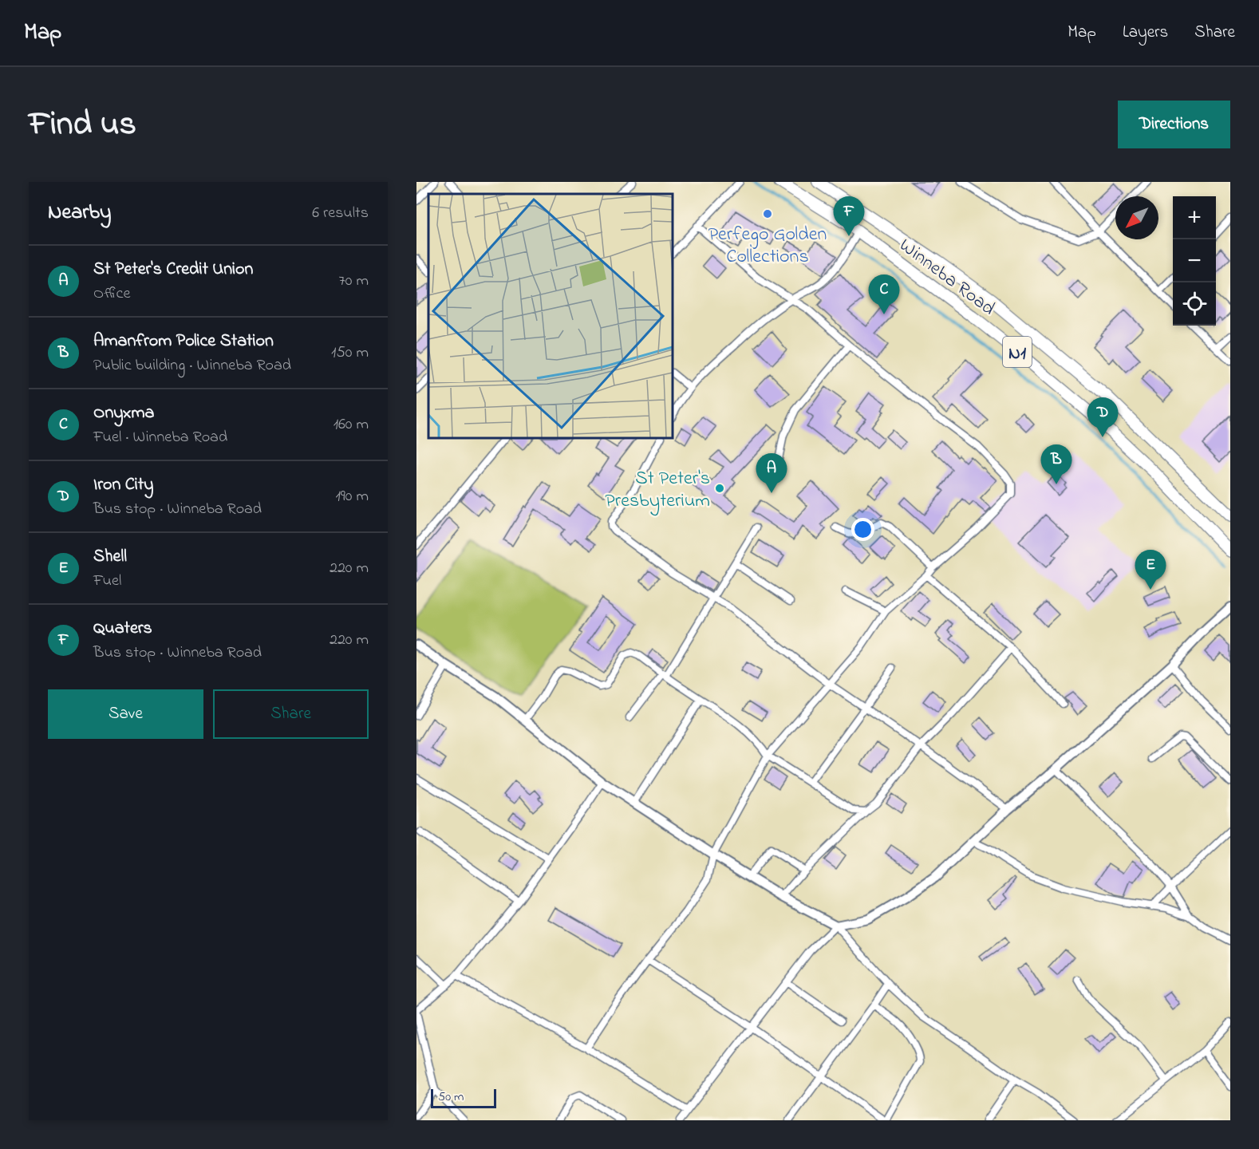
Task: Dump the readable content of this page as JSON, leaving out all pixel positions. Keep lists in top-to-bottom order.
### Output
{
  "streets": {
    "highway": ["Winneba Road", "N1"]
  },
  "places": ["Perfego Golden Collections", "St Peter's Presbyterium"],
  "scale_bar": "50 m",
  "north": "bottom left",
  "page": {
    "header": "Map",
    "nav": ["Map", "Layers", "Share"],
    "title": "Find us",
    "buttons": [
      "Directions",
      ["Save", "Share"]
    ],
    "heading": ["Nearby", "6 results"],
    "map_buttons": ["+", "−"],
    "pins": [
      "F",
      "C",
      "D",
      "B",
      "A",
      "E"
    ],
    "list": [
      {
        "mark": "A",
        "name": "St Peter's Credit Union",
        "note": "Office",
        "value": "70 m"
      },
      {
        "mark": "B",
        "name": "Amanfrom Police Station",
        "note": "Public building · Winneba Road",
        "value": "150 m"
      },
      {
        "mark": "C",
        "name": "Onyxma",
        "note": "Fuel · Winneba Road",
        "value": "160 m"
      },
      {
        "mark": "D",
        "name": "Iron City",
        "note": "Bus stop · Winneba Road",
        "value": "190 m"
      },
      {
        "mark": "E",
        "name": "Shell",
        "note": "Fuel",
        "value": "220 m"
      },
      {
        "mark": "F",
        "name": "Quaters",
        "note": "Bus stop · Winneba Road",
        "value": "220 m"
      }
    ],
    "scale": "50 m"
  }
}
